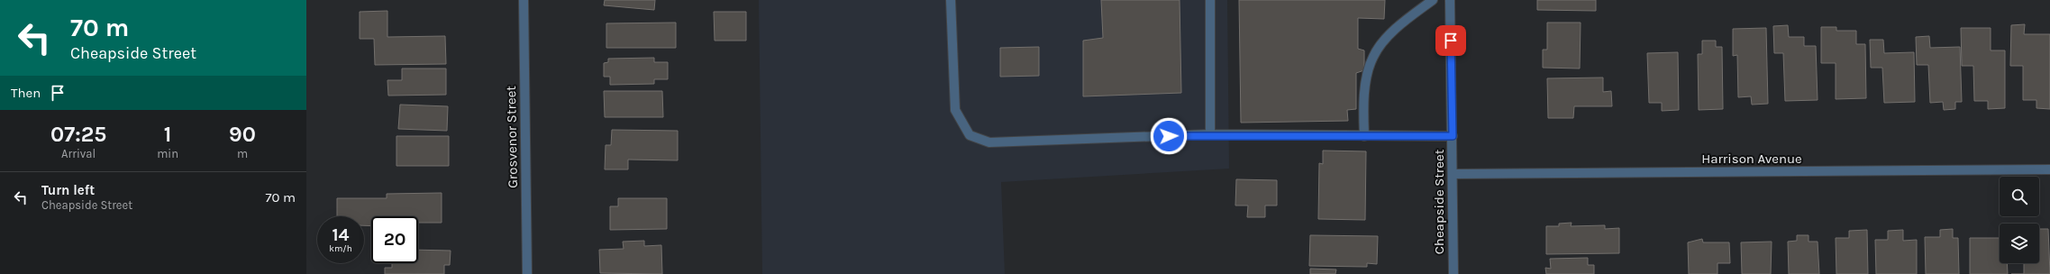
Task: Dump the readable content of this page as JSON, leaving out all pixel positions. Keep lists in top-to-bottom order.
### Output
{
  "streets": {
    "street": ["Grosvenor Street", "Harrison Avenue", "Cheapside Street"]
  },
  "crossings": [
    ["Harrison Avenue", "Cheapside Street"]
  ],
  "page": {
    "turn": ["70 m", "Cheapside Street"],
    "then": "Then",
    "eta": [
      "07:25",
      "Arrival",
      "1",
      "min",
      "90",
      "m"
    ],
    "list": [
      {
        "name": "Turn left",
        "note": "Cheapside Street",
        "value": "70 m"
      }
    ],
    "speed": "14 km/h",
    "limit": "20"
  }
}
